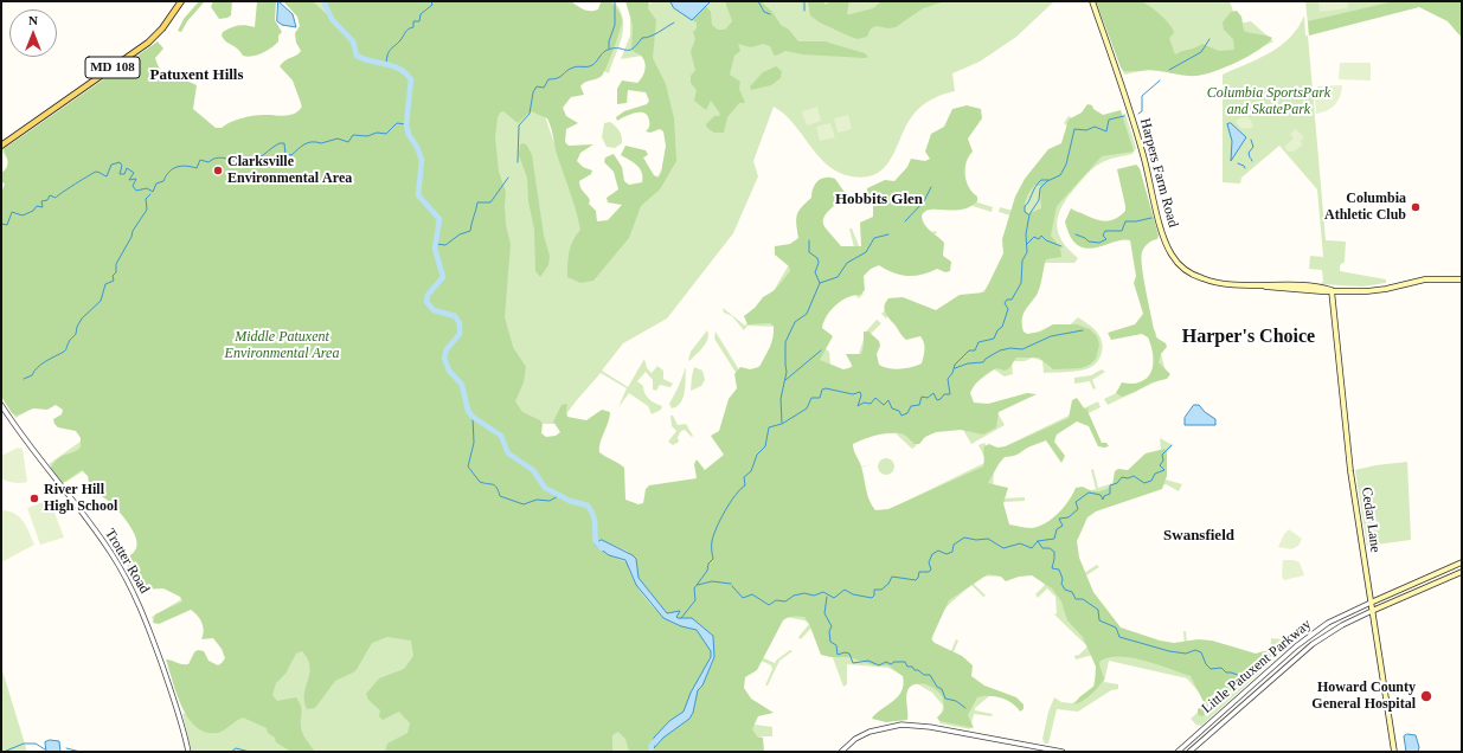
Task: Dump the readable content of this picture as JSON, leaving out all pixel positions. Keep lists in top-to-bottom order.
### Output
{
  "streets": {
    "main road": [
      "MD 108",
      "Harpers Farm Road",
      "Cedar Lane",
      "Little Patuxent Parkway"
    ],
    "street": ["Trotter Road"]
  },
  "crossings": [
    ["Harpers Farm Road", "Cedar Lane"],
    ["Cedar Lane", "Little Patuxent Parkway"]
  ],
  "districts": [
    "Patuxent Hills",
    "Hobbits Glen",
    "Harper's Choice",
    "Swansfield"
  ],
  "parks": ["Columbia SportsPark and SkatePark", "Middle Patuxent Environmental Area"],
  "places": [
    "Clarksville Environmental Area",
    "Columbia Athletic Club",
    "River Hill High School",
    "Howard County General Hospital"
  ],
  "north": "top"
}
